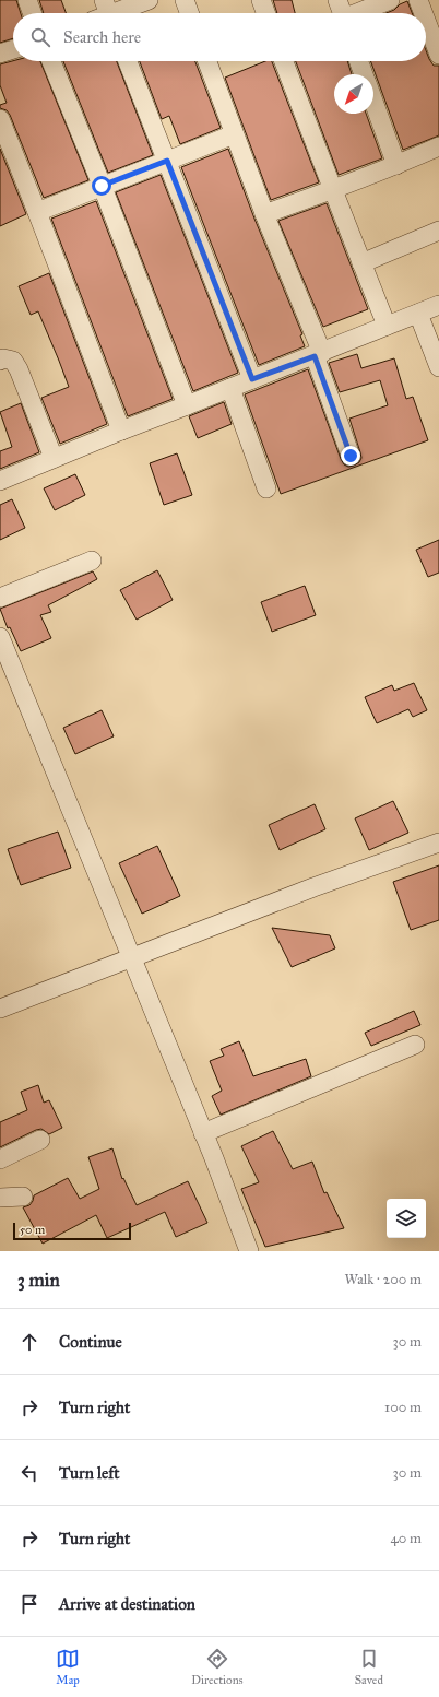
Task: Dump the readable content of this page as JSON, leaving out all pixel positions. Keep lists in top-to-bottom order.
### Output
{
  "scale_bar": "50 m",
  "north": "bottom left",
  "page": {
    "search": "Search here",
    "scale": "50 m",
    "heading": ["3 min", "Walk · 200 m"],
    "list": [
      ["Continue", "30 m"],
      ["Turn right", "100 m"],
      ["Turn left", "30 m"],
      ["Turn right", "40 m"],
      "Arrive at destination"
    ],
    "nav": ["Map", "Directions", "Saved"]
  }
}
